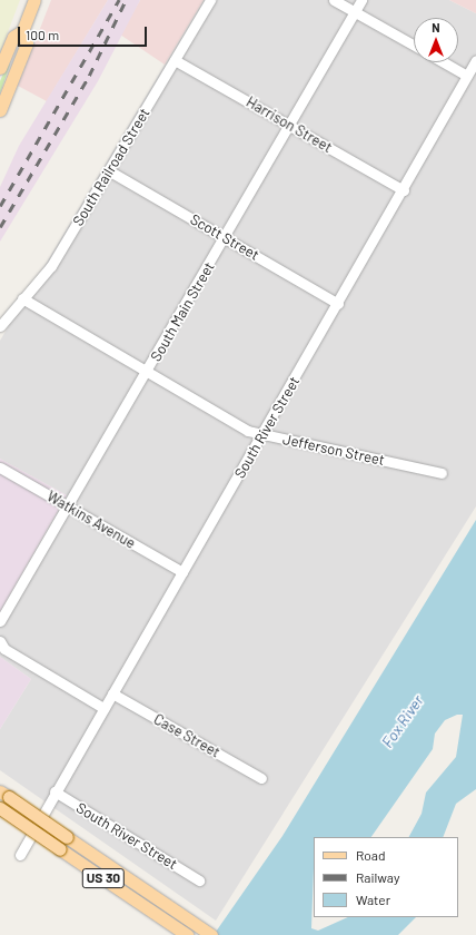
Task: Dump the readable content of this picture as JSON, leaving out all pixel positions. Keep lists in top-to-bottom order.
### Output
{
  "streets": {
    "main road": ["US 30"],
    "street": [
      "Harrison Street",
      "South Railroad Street",
      "Scott Street",
      "South Main Street",
      "South River Street",
      "Jefferson Street",
      "Watkins Avenue",
      "Case Street"
    ]
  },
  "crossings": [
    ["Harrison Street", "South Railroad Street"],
    ["Harrison Street", "South Main Street"],
    ["Harrison Street", "South River Street"],
    ["South Railroad Street", "Scott Street"],
    ["South Railroad Street", "Jefferson Street"],
    ["Scott Street", "South Main Street"],
    ["Scott Street", "South River Street"],
    ["South Main Street", "Jefferson Street"],
    ["South Main Street", "Watkins Avenue"],
    ["South River Street", "Jefferson Street"],
    ["South River Street", "Watkins Avenue"],
    ["South River Street", "Case Street"]
  ],
  "water": ["Fox River"],
  "legend": ["Road", "Railway", "Water"],
  "scale_bar": "100 m",
  "north": "top"
}
